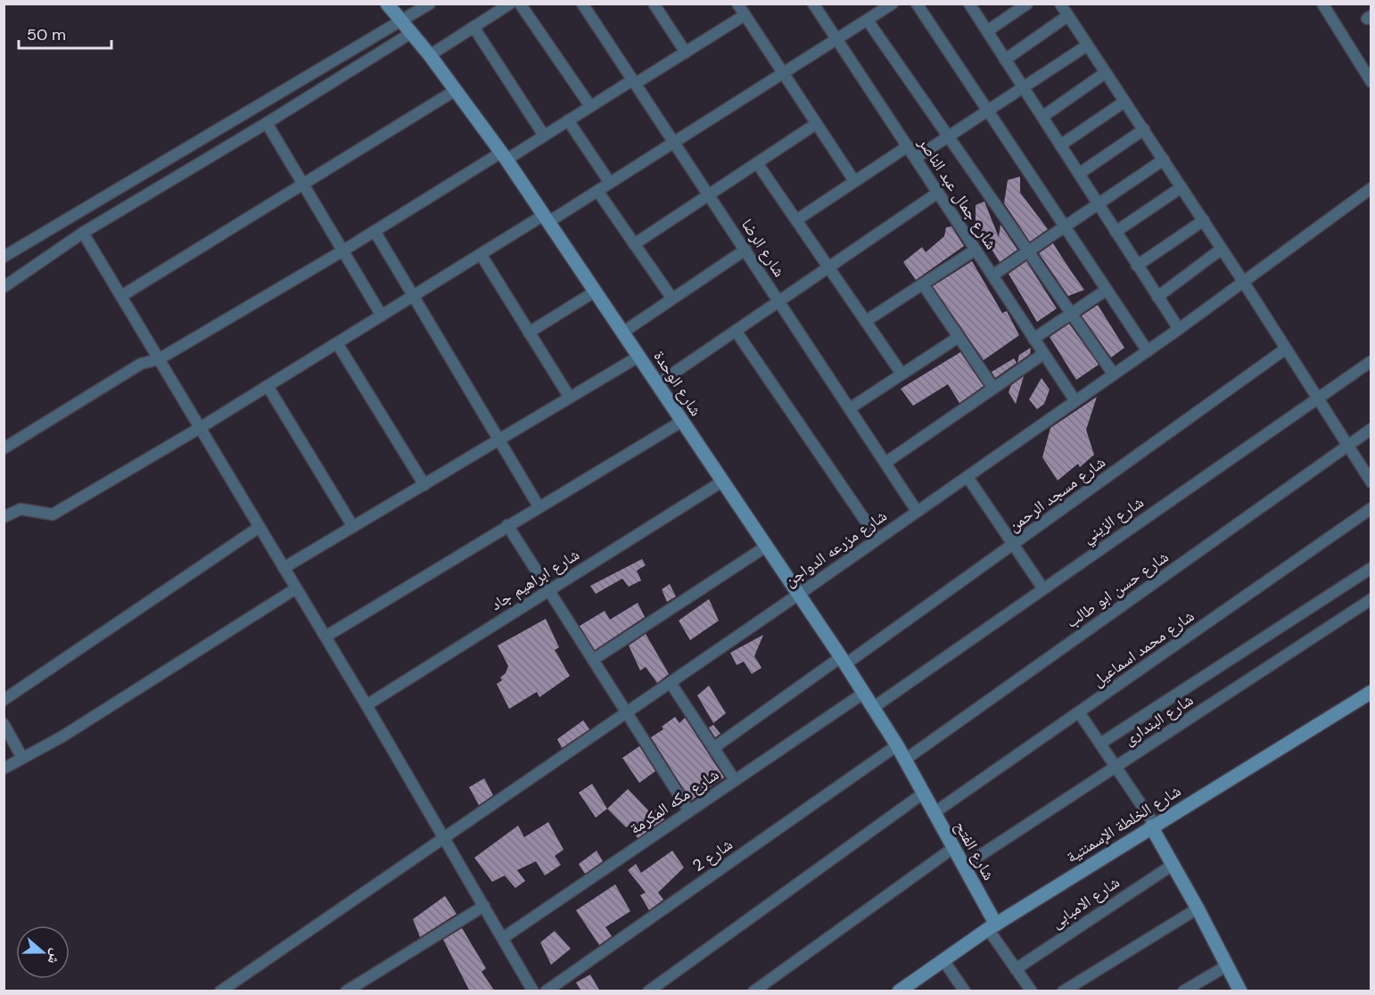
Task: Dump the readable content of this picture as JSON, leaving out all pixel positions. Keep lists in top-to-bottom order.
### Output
{
  "streets": {
    "street": [
      "شارع جمال عبد الناصر",
      "شارع الرضا",
      "شارع الوحدة",
      "شارع مسجد الرحمن",
      "شارع الزيني",
      "شارع مزرعه الدواجن",
      "شارع ابراهيم جاد",
      "شارع حسن ابو طالب",
      "شارع محمد اسماعيل",
      "شارع البندارى",
      "شارع مكه المكرمة",
      "شارع الخلطة الإسمنتية",
      "شارع الفتح",
      "شارع 2",
      "شارع الامبابى"
    ]
  },
  "crossings": [
    ["شارع جمال عبد الناصر", "شارع مزرعه الدواجن"],
    ["شارع الرضا", "شارع مزرعه الدواجن"],
    ["شارع الوحدة", "شارع مسجد الرحمن"],
    ["شارع الوحدة", "شارع الزيني"],
    ["شارع الوحدة", "شارع مزرعه الدواجن"],
    ["شارع الوحدة", "شارع ابراهيم جاد"],
    ["شارع الوحدة", "شارع حسن ابو طالب"],
    ["شارع الوحدة", "شارع مكه المكرمة"],
    ["شارع الوحدة", "شارع الفتح"],
    ["شارع الوحدة", "شارع 2"],
    ["شارع محمد اسماعيل", "شارع الفتح"],
    ["شارع البندارى", "شارع الفتح"],
    ["شارع الخلطة الإسمنتية", "شارع الفتح"]
  ],
  "scale_bar": "50 m",
  "north": "right"
}
